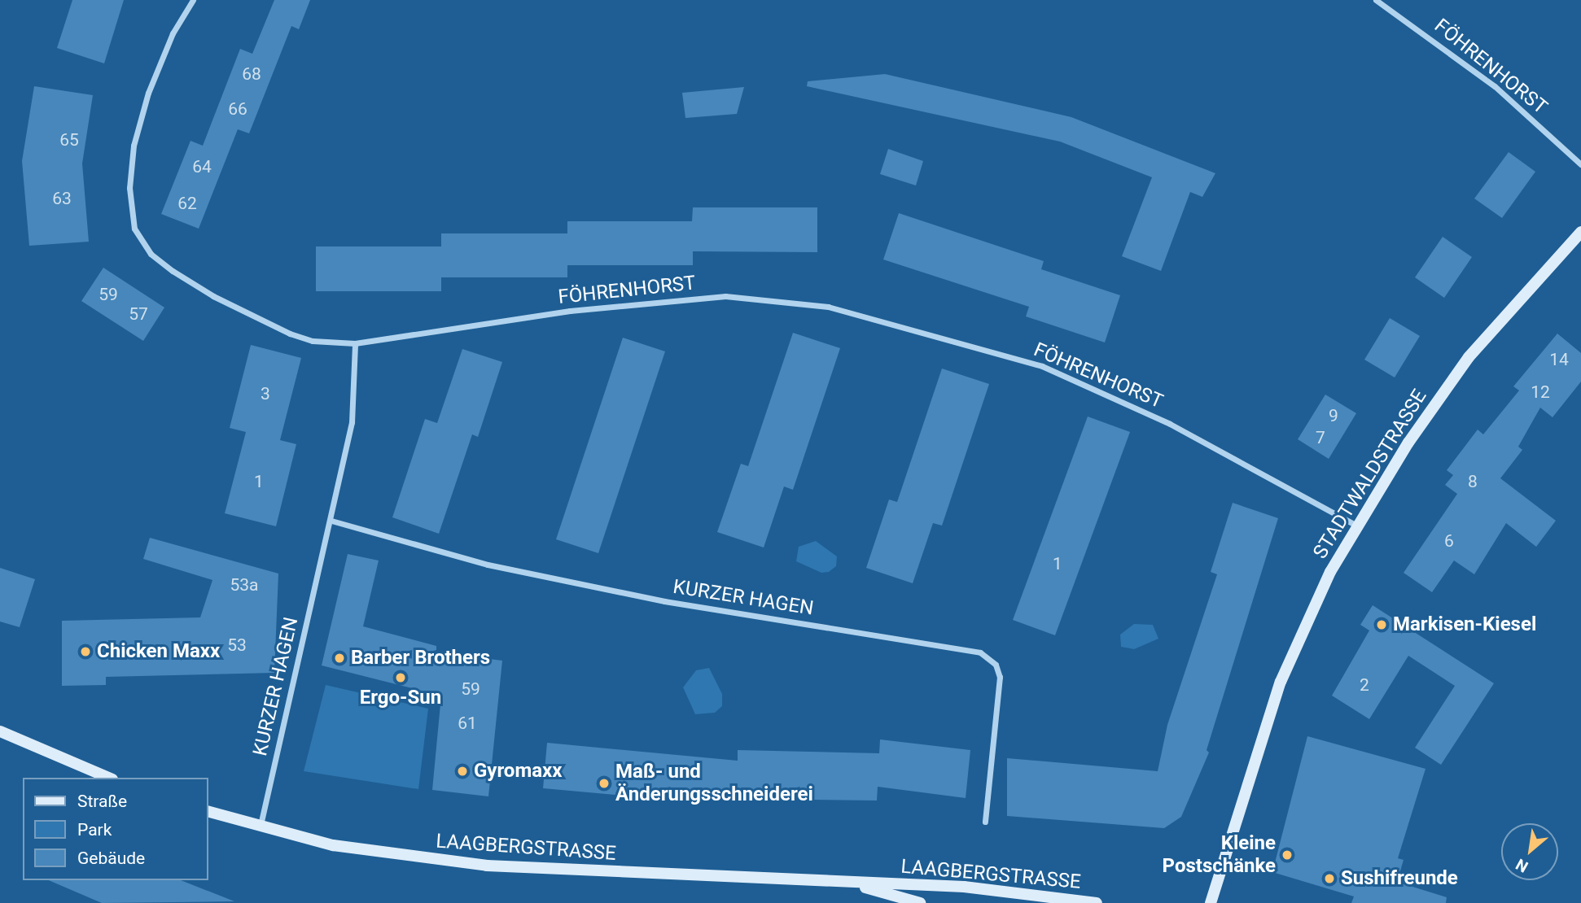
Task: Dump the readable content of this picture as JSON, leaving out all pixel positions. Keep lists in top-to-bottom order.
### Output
{
  "streets": {
    "street": [
      "FÖHRENHORST",
      "STADTWALDSTRASSE",
      "KURZER HAGEN",
      "LAAGBERGSTRASSE"
    ]
  },
  "crossings": [
    ["FÖHRENHORST", "STADTWALDSTRASSE"],
    ["FÖHRENHORST", "KURZER HAGEN"],
    ["KURZER HAGEN", "LAAGBERGSTRASSE"]
  ],
  "places": [
    "Markisen-Kiesel",
    "Chicken Maxx",
    "Barber Brothers",
    "Ergo-Sun",
    "Gyromaxx",
    "Maß- und Änderungsschneiderei",
    "Kleine Postschänke",
    "Sushifreunde"
  ],
  "house_numbers": [
    "68",
    "66",
    "65",
    "64",
    "63",
    "62",
    "59",
    "57",
    "14",
    "12",
    "3",
    "9",
    "7",
    "1",
    "8",
    "6",
    "1",
    "53a",
    "53",
    "2",
    "59",
    "61"
  ],
  "legend": ["Straße", "Park", "Gebäude"],
  "north": "bottom left"
}
